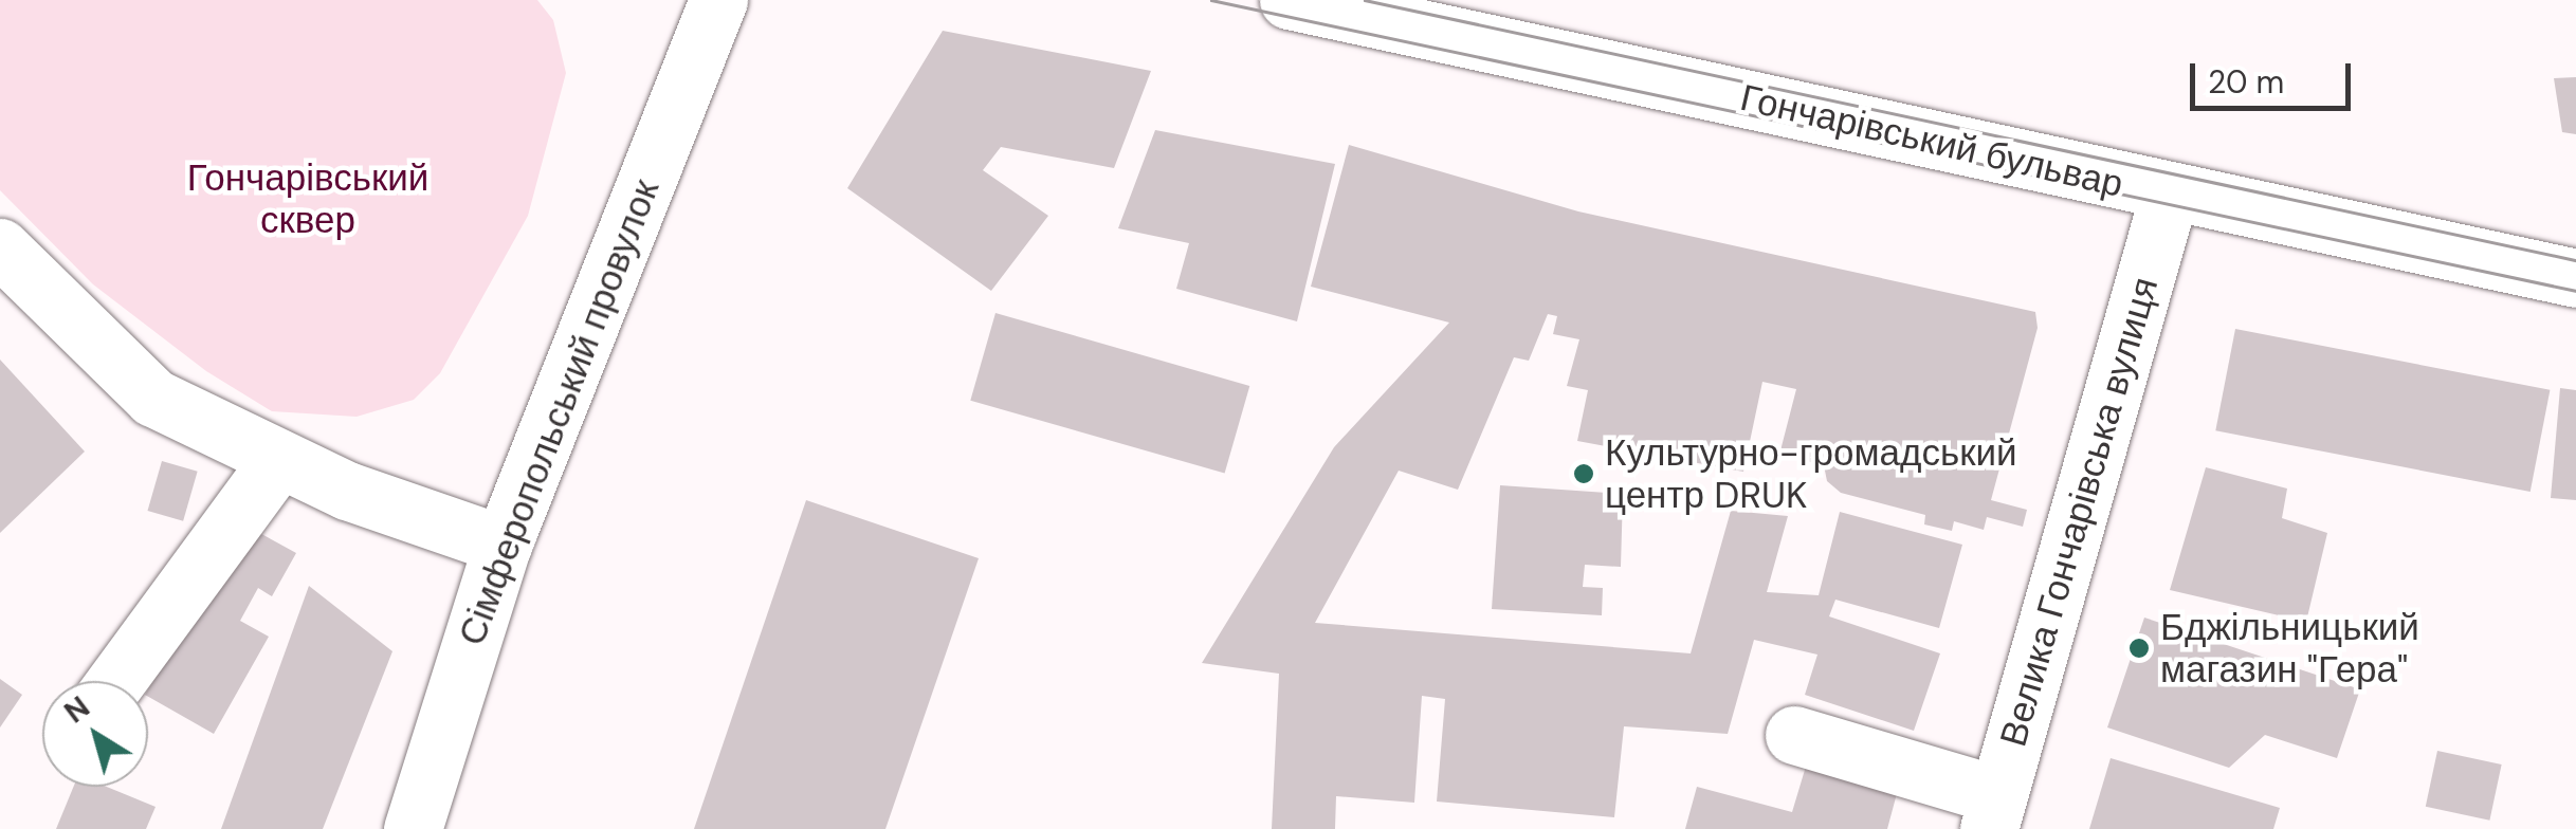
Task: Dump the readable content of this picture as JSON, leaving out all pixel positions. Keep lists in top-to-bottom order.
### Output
{
  "streets": {
    "main road": ["Гончарівський бульвар", "Сімферопольський провулок", "Велика Гончарівська вулиця"]
  },
  "crossings": [
    ["Гончарівський бульвар", "Велика Гончарівська вулиця"]
  ],
  "parks": ["Гончарівський сквер"],
  "places": ["Культурно-громадський центр DRUK", "Бджільницький магазин \"Гера\""],
  "scale_bar": "20 m",
  "north": "top left"
}
